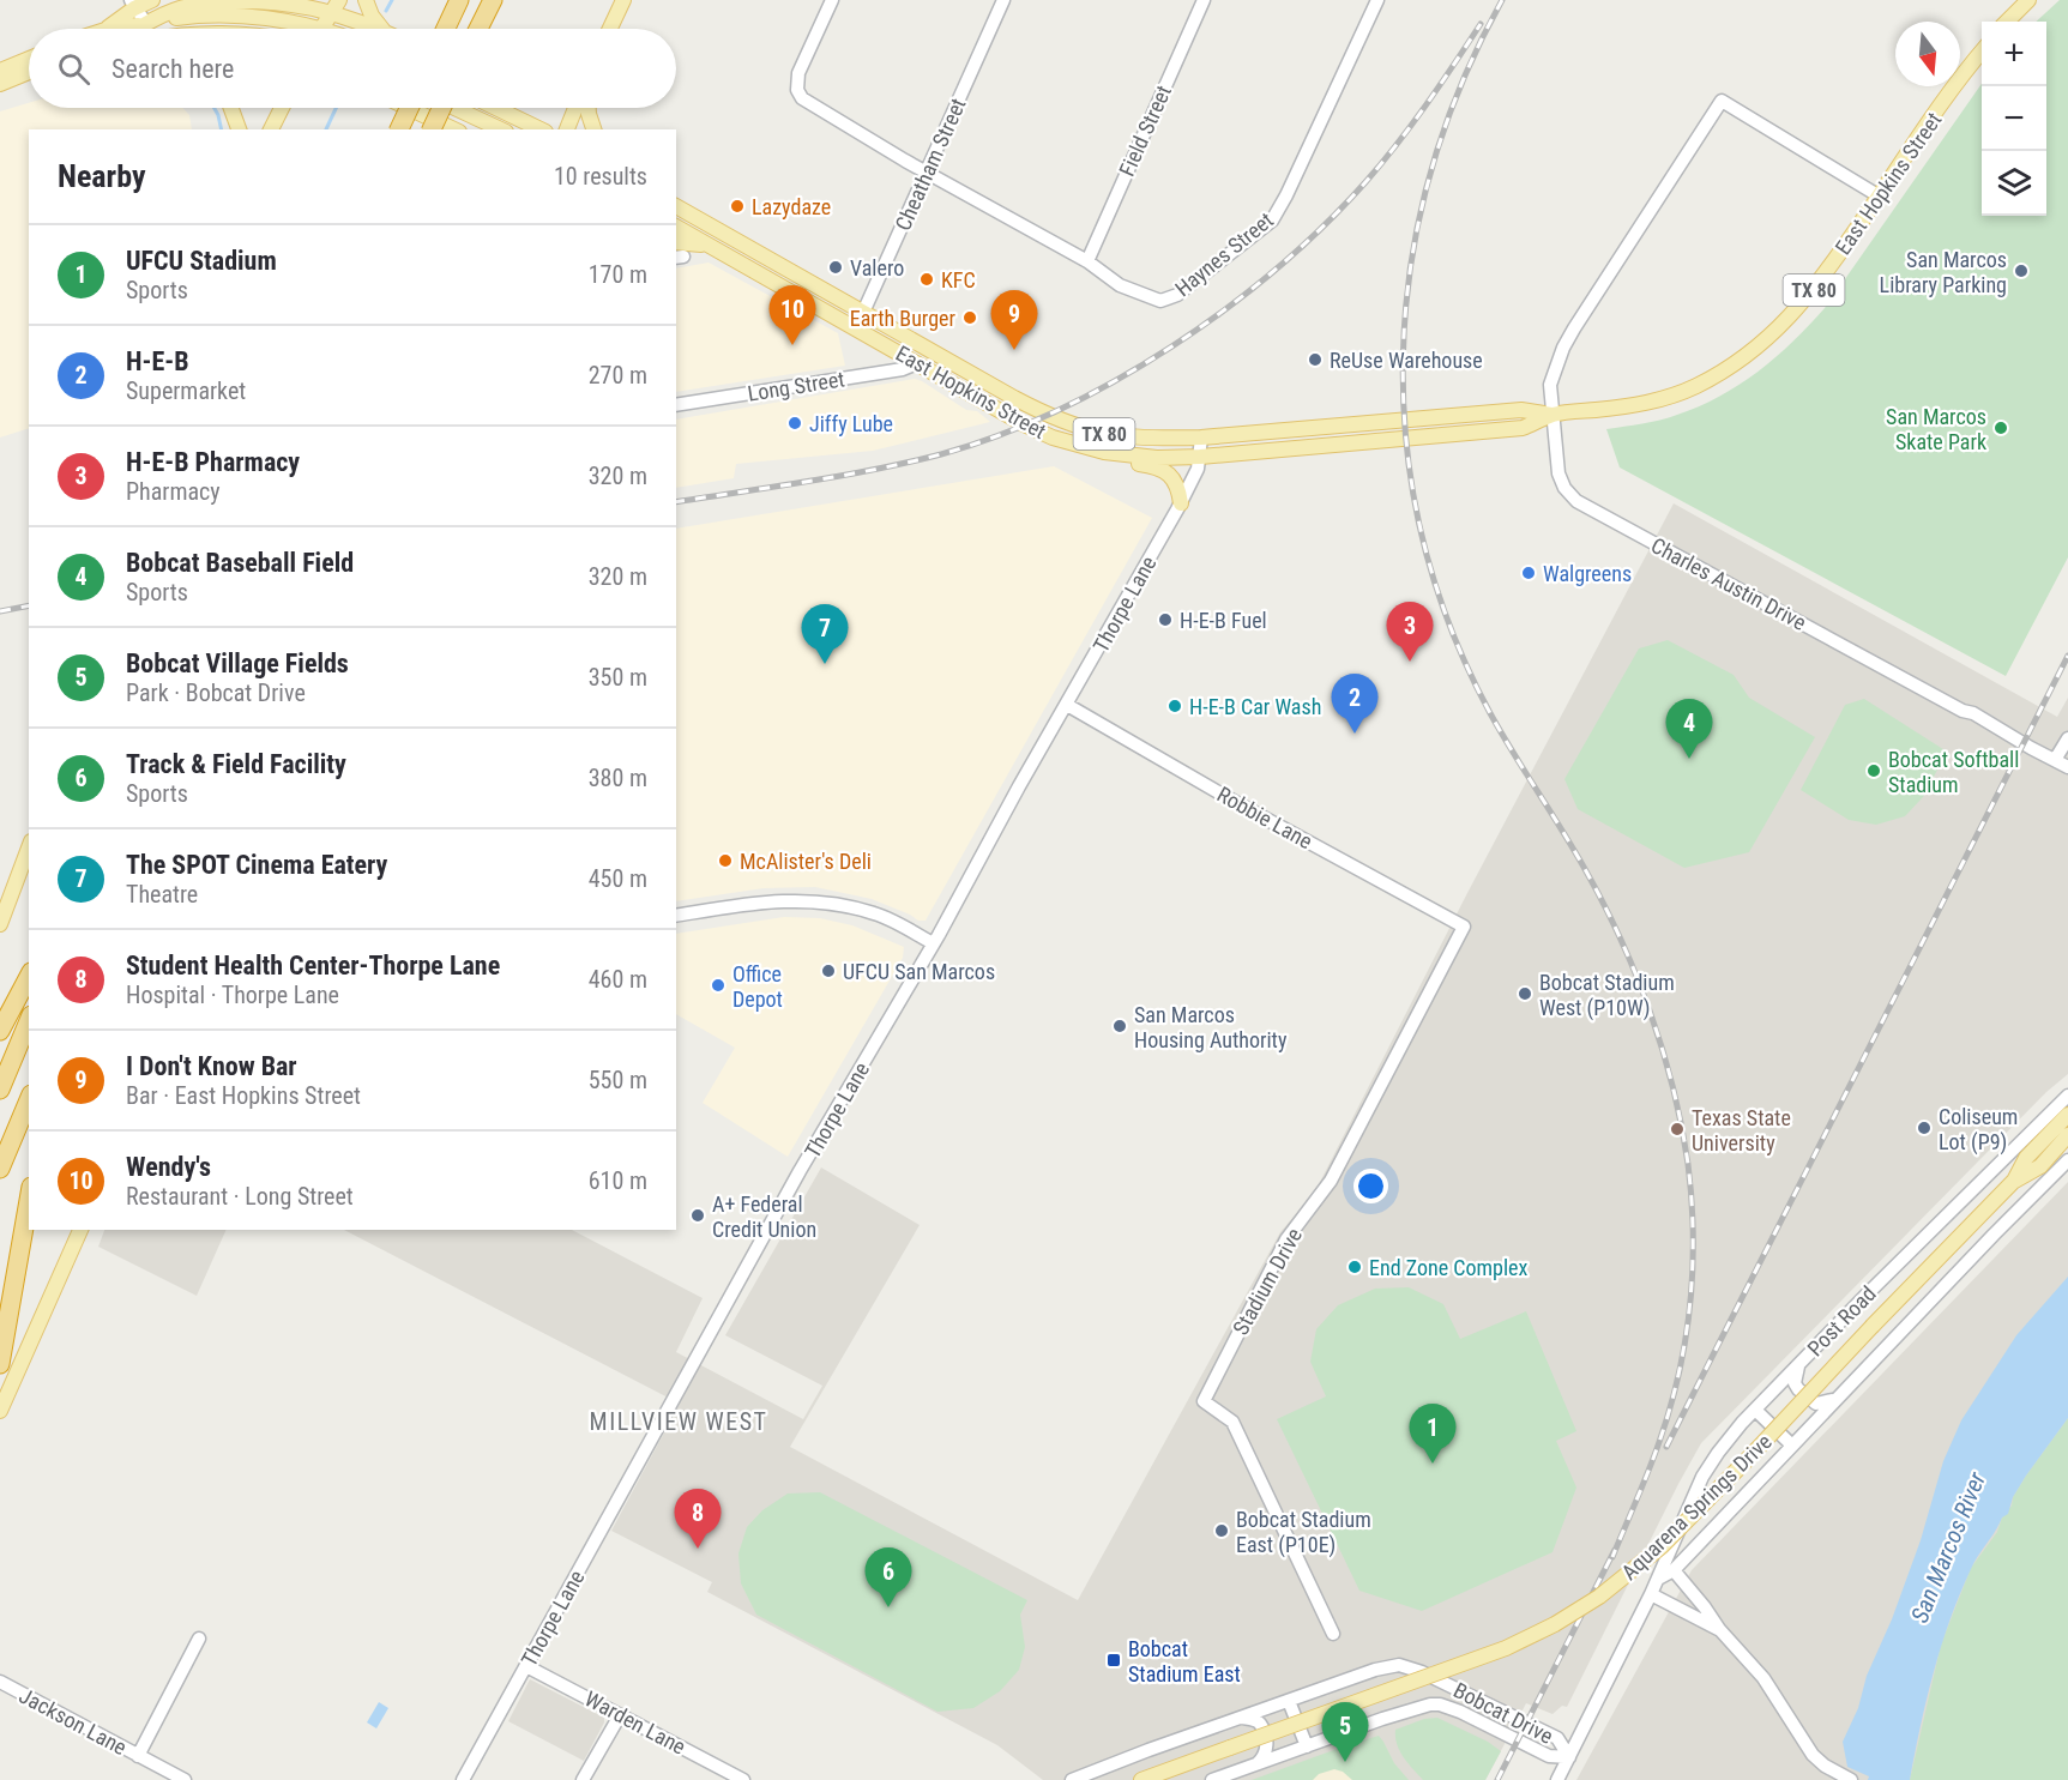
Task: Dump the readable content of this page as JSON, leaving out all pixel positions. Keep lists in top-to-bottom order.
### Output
{
  "streets": {
    "main road": ["East Hopkins Street", "TX 80", "Aquarena Springs Drive"],
    "street": [
      "Field Street",
      "Cheatham Street",
      "Haynes Street",
      "Long Street",
      "Charles Austin Drive",
      "Thorpe Lane",
      "Robbie Lane",
      "Stadium Drive",
      "Post Road",
      "Bobcat Drive",
      "Jackson Lane",
      "Warden Lane"
    ]
  },
  "crossings": [
    ["Field Street", "Haynes Street"],
    ["Cheatham Street", "East Hopkins Street"],
    ["Cheatham Street", "Haynes Street"],
    ["East Hopkins Street", "Long Street"],
    ["East Hopkins Street", "Charles Austin Drive"],
    ["East Hopkins Street", "Thorpe Lane"],
    ["Thorpe Lane", "Robbie Lane"],
    ["Thorpe Lane", "Warden Lane"],
    ["Robbie Lane", "Stadium Drive"],
    ["Post Road", "Bobcat Drive"]
  ],
  "districts": ["MILLVIEW WEST"],
  "water": ["San Marcos River"],
  "places": {
    "other": [
      "Lazydaze",
      "Valero",
      "San Marcos Library Parking",
      "KFC",
      "Earth Burger",
      "ReUse Warehouse",
      "Jiffy Lube",
      "San Marcos Skate Park",
      "Walgreens",
      "H-E-B Fuel",
      "H-E-B Car Wash",
      "Bobcat Softball Stadium",
      "McAlister's Deli",
      "UFCU San Marcos",
      "Office Depot",
      "Bobcat Stadium West (P10W)",
      "San Marcos Housing Authority",
      "Coliseum Lot (P9)",
      "Texas State University",
      "A+ Federal Credit Union",
      "End Zone Complex",
      "Bobcat Stadium East (P10E)"
    ],
    "transit": ["Bobcat Stadium East"]
  },
  "north": "bottom",
  "page": {
    "map_buttons": ["+", "−"],
    "search": "Search here",
    "heading": ["Nearby", "10 results"],
    "list": [
      {
        "mark": "1",
        "name": "UFCU Stadium",
        "note": "Sports",
        "value": "170 m"
      },
      {
        "mark": "2",
        "name": "H-E-B",
        "note": "Supermarket",
        "value": "270 m"
      },
      {
        "mark": "3",
        "name": "H-E-B Pharmacy",
        "note": "Pharmacy",
        "value": "320 m"
      },
      {
        "mark": "4",
        "name": "Bobcat Baseball Field",
        "note": "Sports",
        "value": "320 m"
      },
      {
        "mark": "5",
        "name": "Bobcat Village Fields",
        "note": "Park · Bobcat Drive",
        "value": "350 m"
      },
      {
        "mark": "6",
        "name": "Track & Field Facility",
        "note": "Sports",
        "value": "380 m"
      },
      {
        "mark": "7",
        "name": "The SPOT Cinema Eatery",
        "note": "Theatre",
        "value": "450 m"
      },
      {
        "mark": "8",
        "name": "Student Health Center-Thorpe Lane",
        "note": "Hospital · Thorpe Lane",
        "value": "460 m"
      },
      {
        "mark": "9",
        "name": "I Don't Know Bar",
        "note": "Bar · East Hopkins Street",
        "value": "550 m"
      },
      {
        "mark": "10",
        "name": "Wendy's",
        "note": "Restaurant · Long Street",
        "value": "610 m"
      }
    ],
    "pins": [
      "10",
      "9",
      "3",
      "7",
      "2",
      "4",
      "1",
      "8",
      "6",
      "5"
    ]
  }
}
